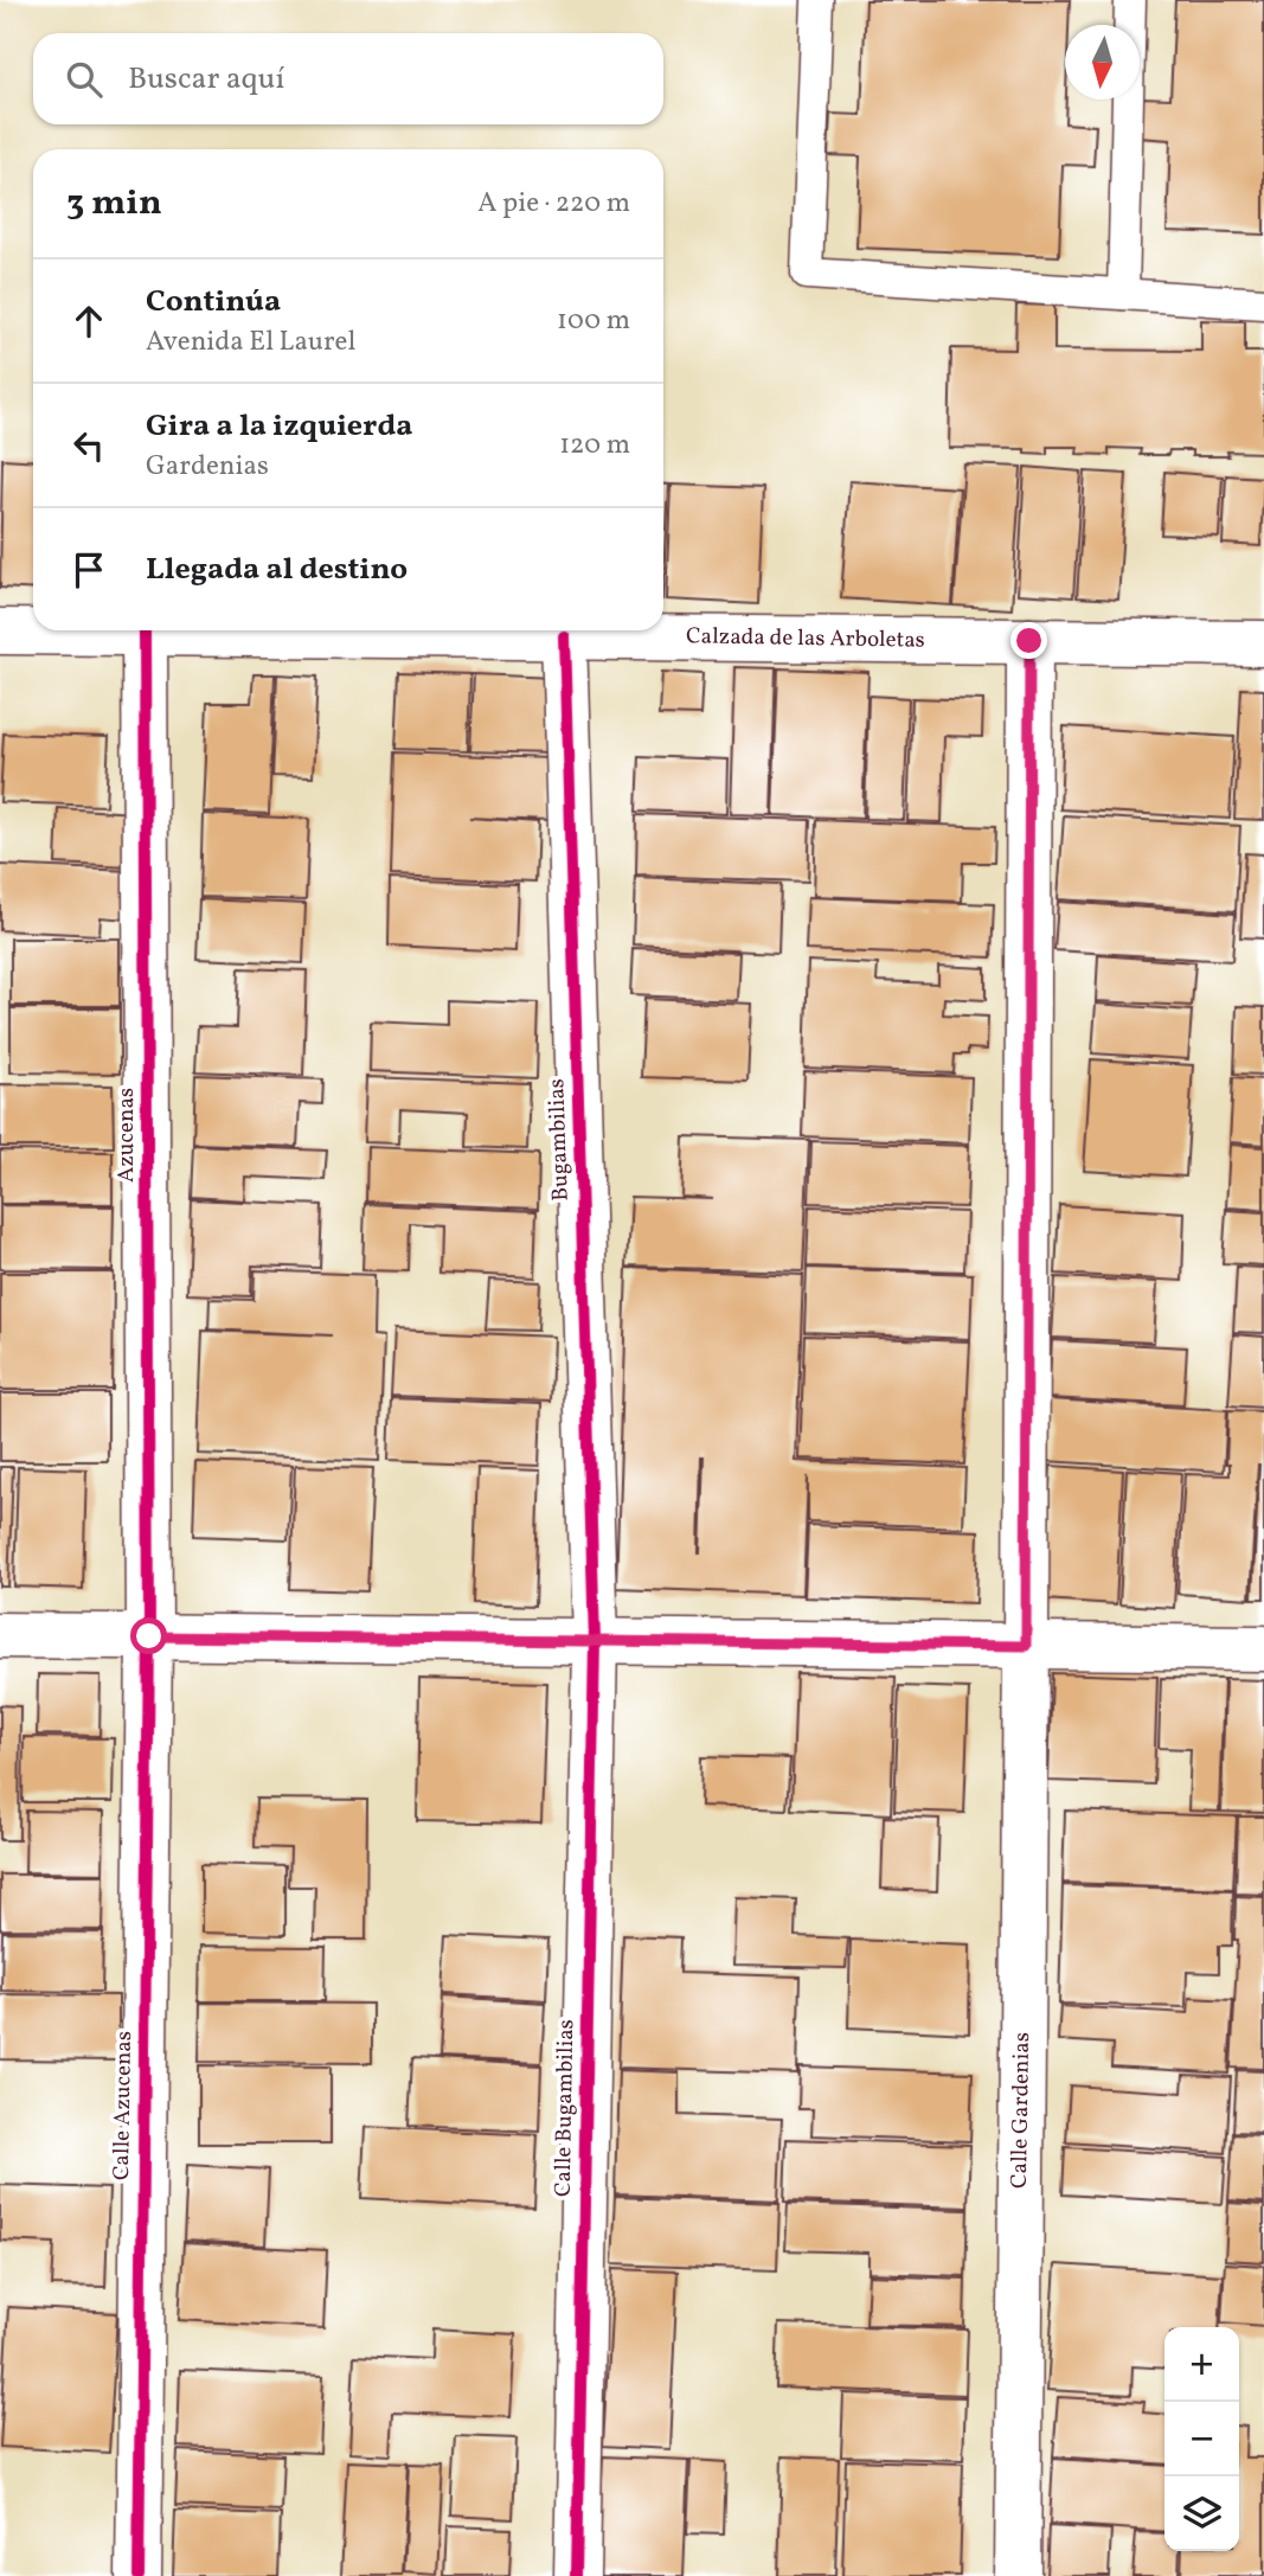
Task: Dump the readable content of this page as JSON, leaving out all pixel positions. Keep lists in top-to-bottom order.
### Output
{
  "streets": {
    "street": [
      "Calzada de las Arboletas",
      "Azucenas",
      "Bugambilias",
      "Calle Azucenas",
      "Calle Bugambilias",
      "Calle Gardenias"
    ]
  },
  "crossings": [
    ["Calzada de las Arboletas", "Azucenas"],
    ["Calzada de las Arboletas", "Bugambilias"],
    ["Calzada de las Arboletas", "Calle Gardenias"],
    ["Azucenas", "Calle Azucenas"],
    ["Bugambilias", "Calle Bugambilias"]
  ],
  "north": "bottom",
  "page": {
    "search": "Buscar aquí",
    "heading": ["3 min", "A pie · 220 m"],
    "list": [
      ["Continúa", "Avenida El Laurel", "100 m"],
      ["Gira a la izquierda", "Gardenias", "120 m"],
      "Llegada al destino"
    ],
    "map_buttons": ["+", "−"]
  }
}
